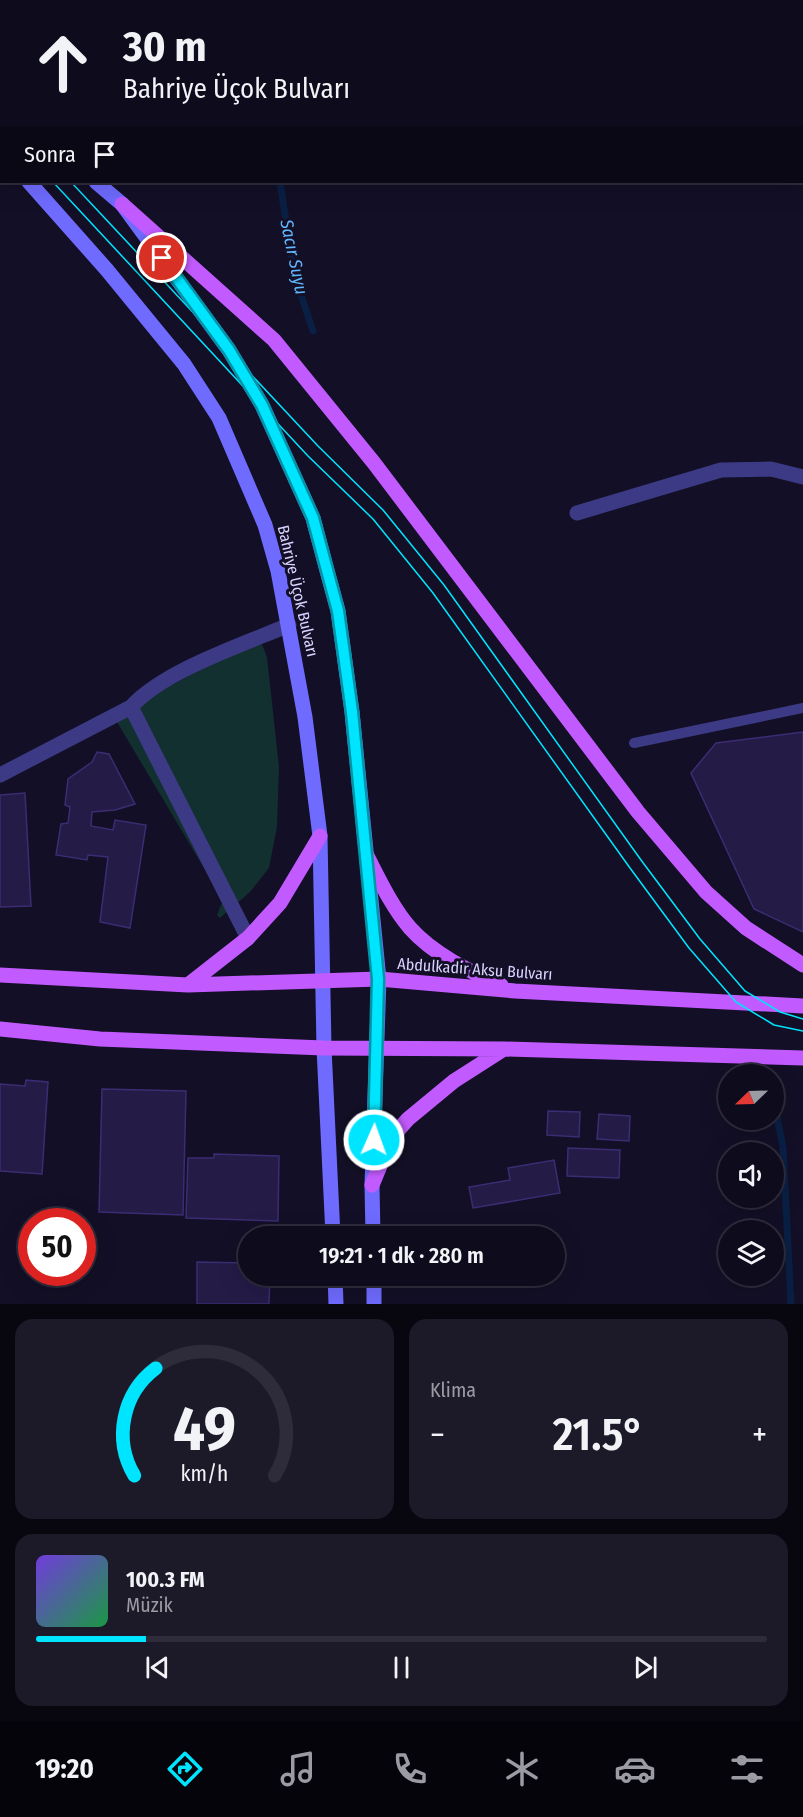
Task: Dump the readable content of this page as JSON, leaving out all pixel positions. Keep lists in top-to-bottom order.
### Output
{
  "streets": {
    "main road": ["Bahriye Üçok Bulvarı", "Abdulkadir Aksu Bulvarı"]
  },
  "crossings": [
    ["Bahriye Üçok Bulvarı", "Abdulkadir Aksu Bulvarı"]
  ],
  "water": ["Sacır Suyu"],
  "north": "bottom left",
  "page": {
    "turn": ["30 m", "Bahriye Üçok Bulvarı"],
    "then": "Sonra",
    "limit": "50",
    "trip": "19:21 · 1 dk · 280 m",
    "tile": "Klima",
    "heat": ["−", "21.5°", "+"],
    "song": ["100.3 FM", "Müzik"],
    "tabs": "19:20",
    "gauge": ["49", "km/h"]
  }
}
